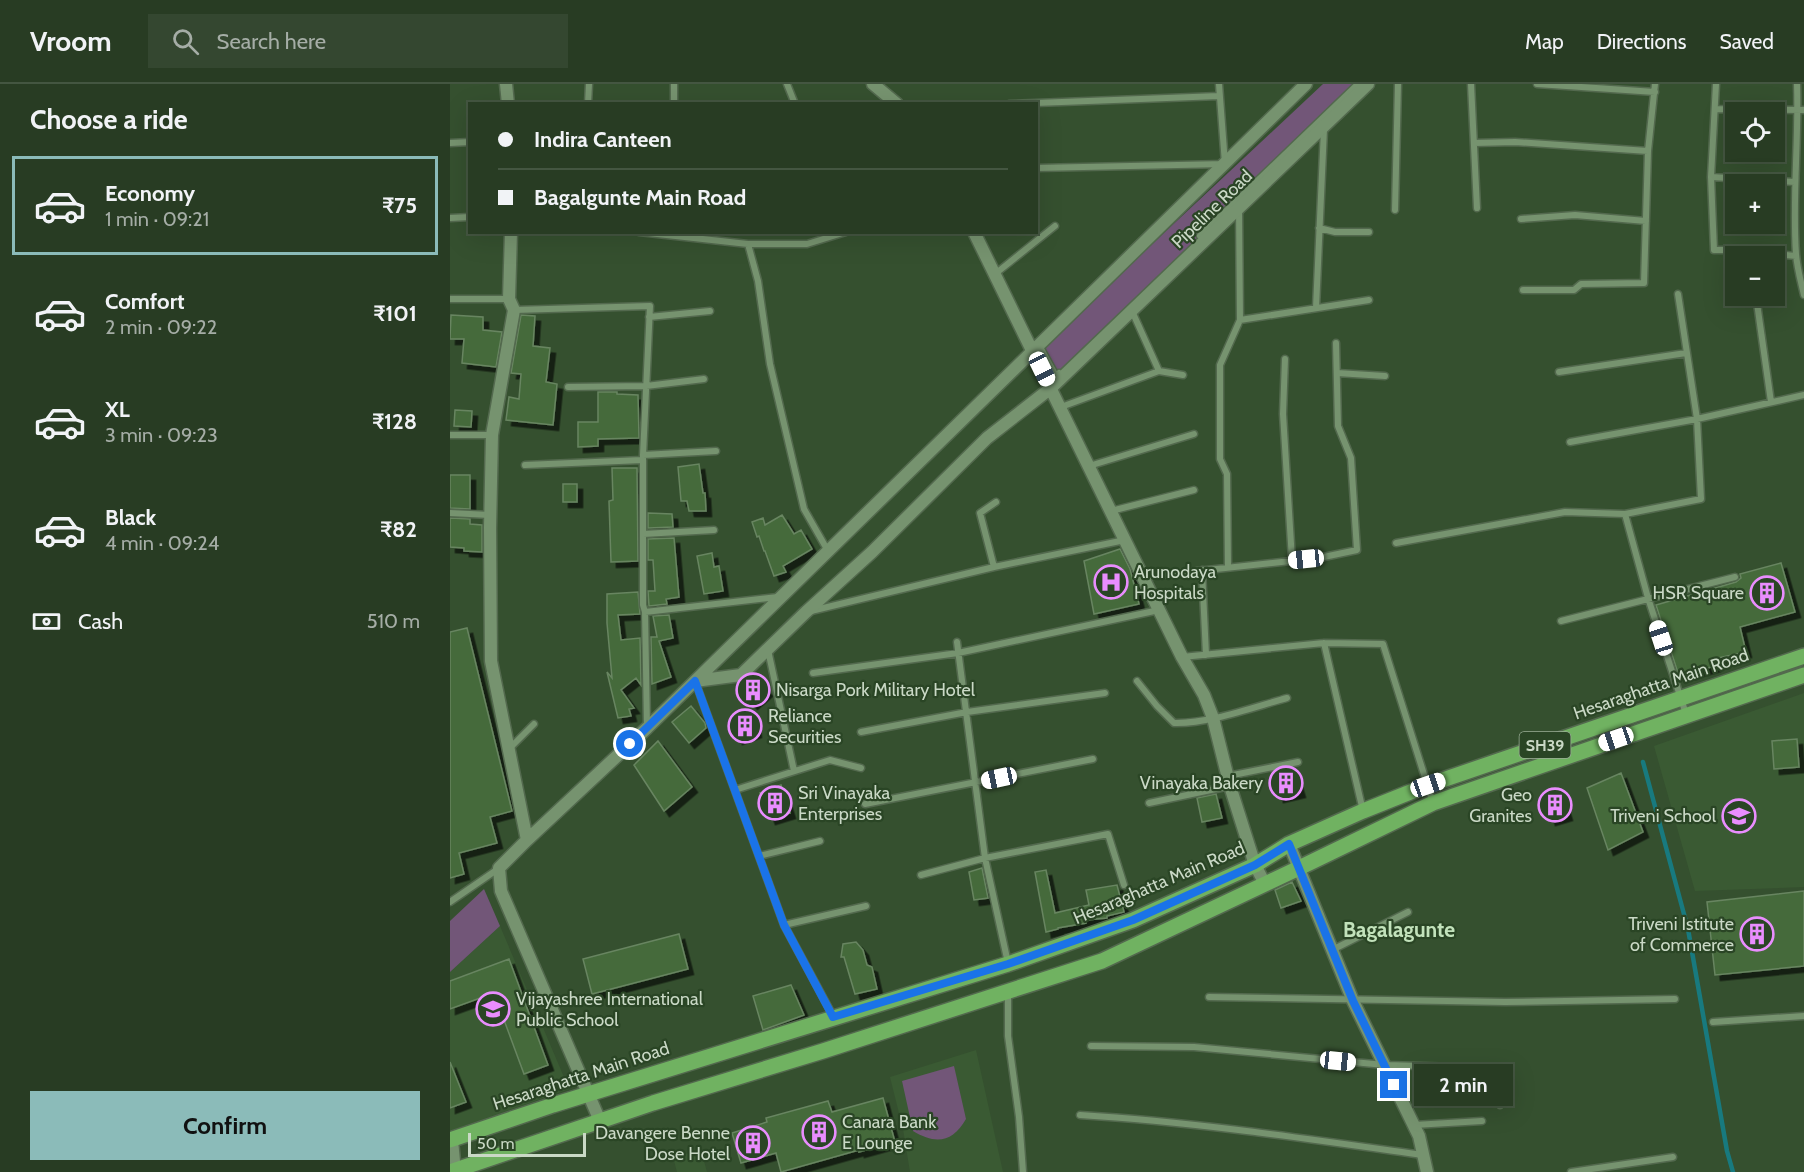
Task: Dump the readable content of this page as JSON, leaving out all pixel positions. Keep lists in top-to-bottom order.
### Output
{
  "streets": {
    "main road": ["Pipeline Road", "Hesaraghatta Main Road", "SH39"]
  },
  "districts": ["Bagalagunte"],
  "places": {
    "hospital": ["Arunodaya Hospitals"],
    "building": [
      "HSR Square",
      "Nisarga Pork Military Hotel",
      "Reliance Securities",
      "Vinayaka Bakery",
      "Sri Vinayaka Enterprises",
      "Geo Granites",
      "Triveni Istitute of Commerce",
      "Canara Bank E Lounge",
      "Davangere Benne Dose Hotel"
    ],
    "school or university": ["Triveni School", "Vijayashree International Public School"]
  },
  "scale_bar": "50 m",
  "page": {
    "header": "Vroom",
    "search": "Search here",
    "nav": ["Map", "Directions", "Saved"],
    "heading": "Choose a ride",
    "map_buttons": ["+", "−"],
    "banner": ["Indira Canteen", "Bagalgunte Main Road"],
    "list": [
      {
        "name": "Economy",
        "note": "1 min · 09:21",
        "value": "₹75"
      },
      {
        "name": "Comfort",
        "note": "2 min · 09:22",
        "value": "₹101"
      },
      {
        "name": "XL",
        "note": "3 min · 09:23",
        "value": "₹128"
      },
      {
        "name": "Black",
        "note": "4 min · 09:24",
        "value": "₹82"
      }
    ],
    "pay": ["Cash", "510 m"],
    "bubble": "2 min",
    "buttons": "Confirm",
    "scale": "50 m"
  }
}
